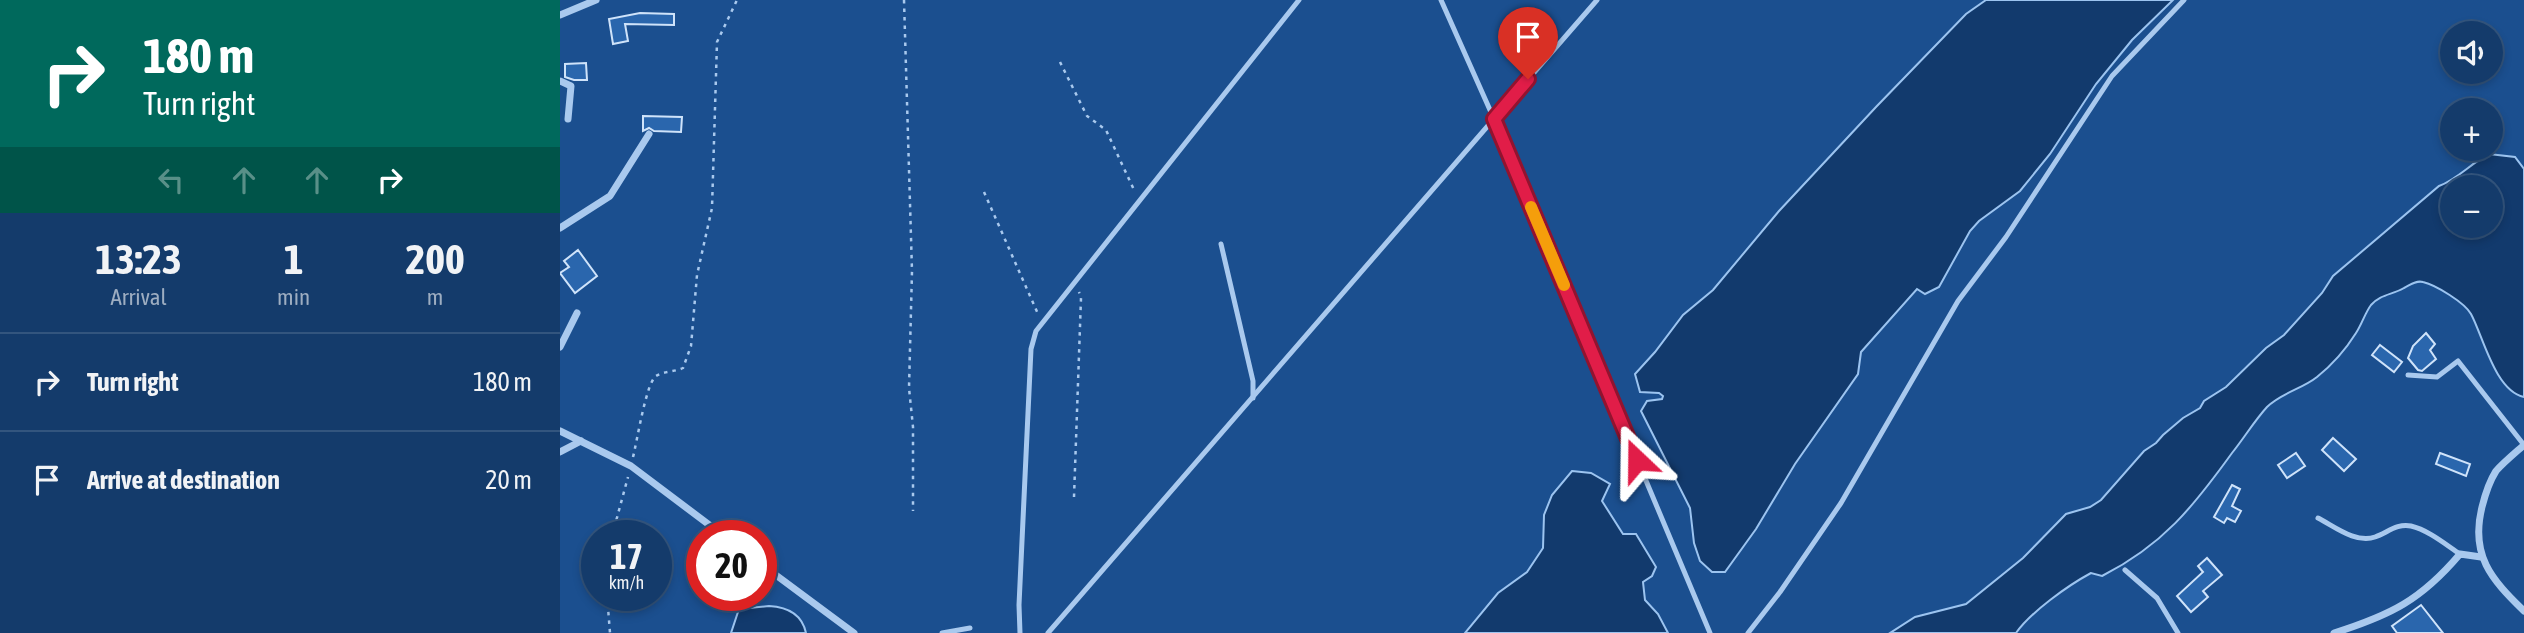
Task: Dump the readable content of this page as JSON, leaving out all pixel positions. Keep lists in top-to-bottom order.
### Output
{
  "page": {
    "turn": ["180 m", "Turn right"],
    "map_buttons": ["+", "−"],
    "eta": [
      "13:23",
      "Arrival",
      "1",
      "min",
      "200",
      "m"
    ],
    "list": [
      {
        "name": "Turn right",
        "value": "180 m"
      },
      {
        "name": "Arrive at destination",
        "value": "20 m"
      }
    ],
    "speed": "17 km/h",
    "limit": "20"
  }
}
